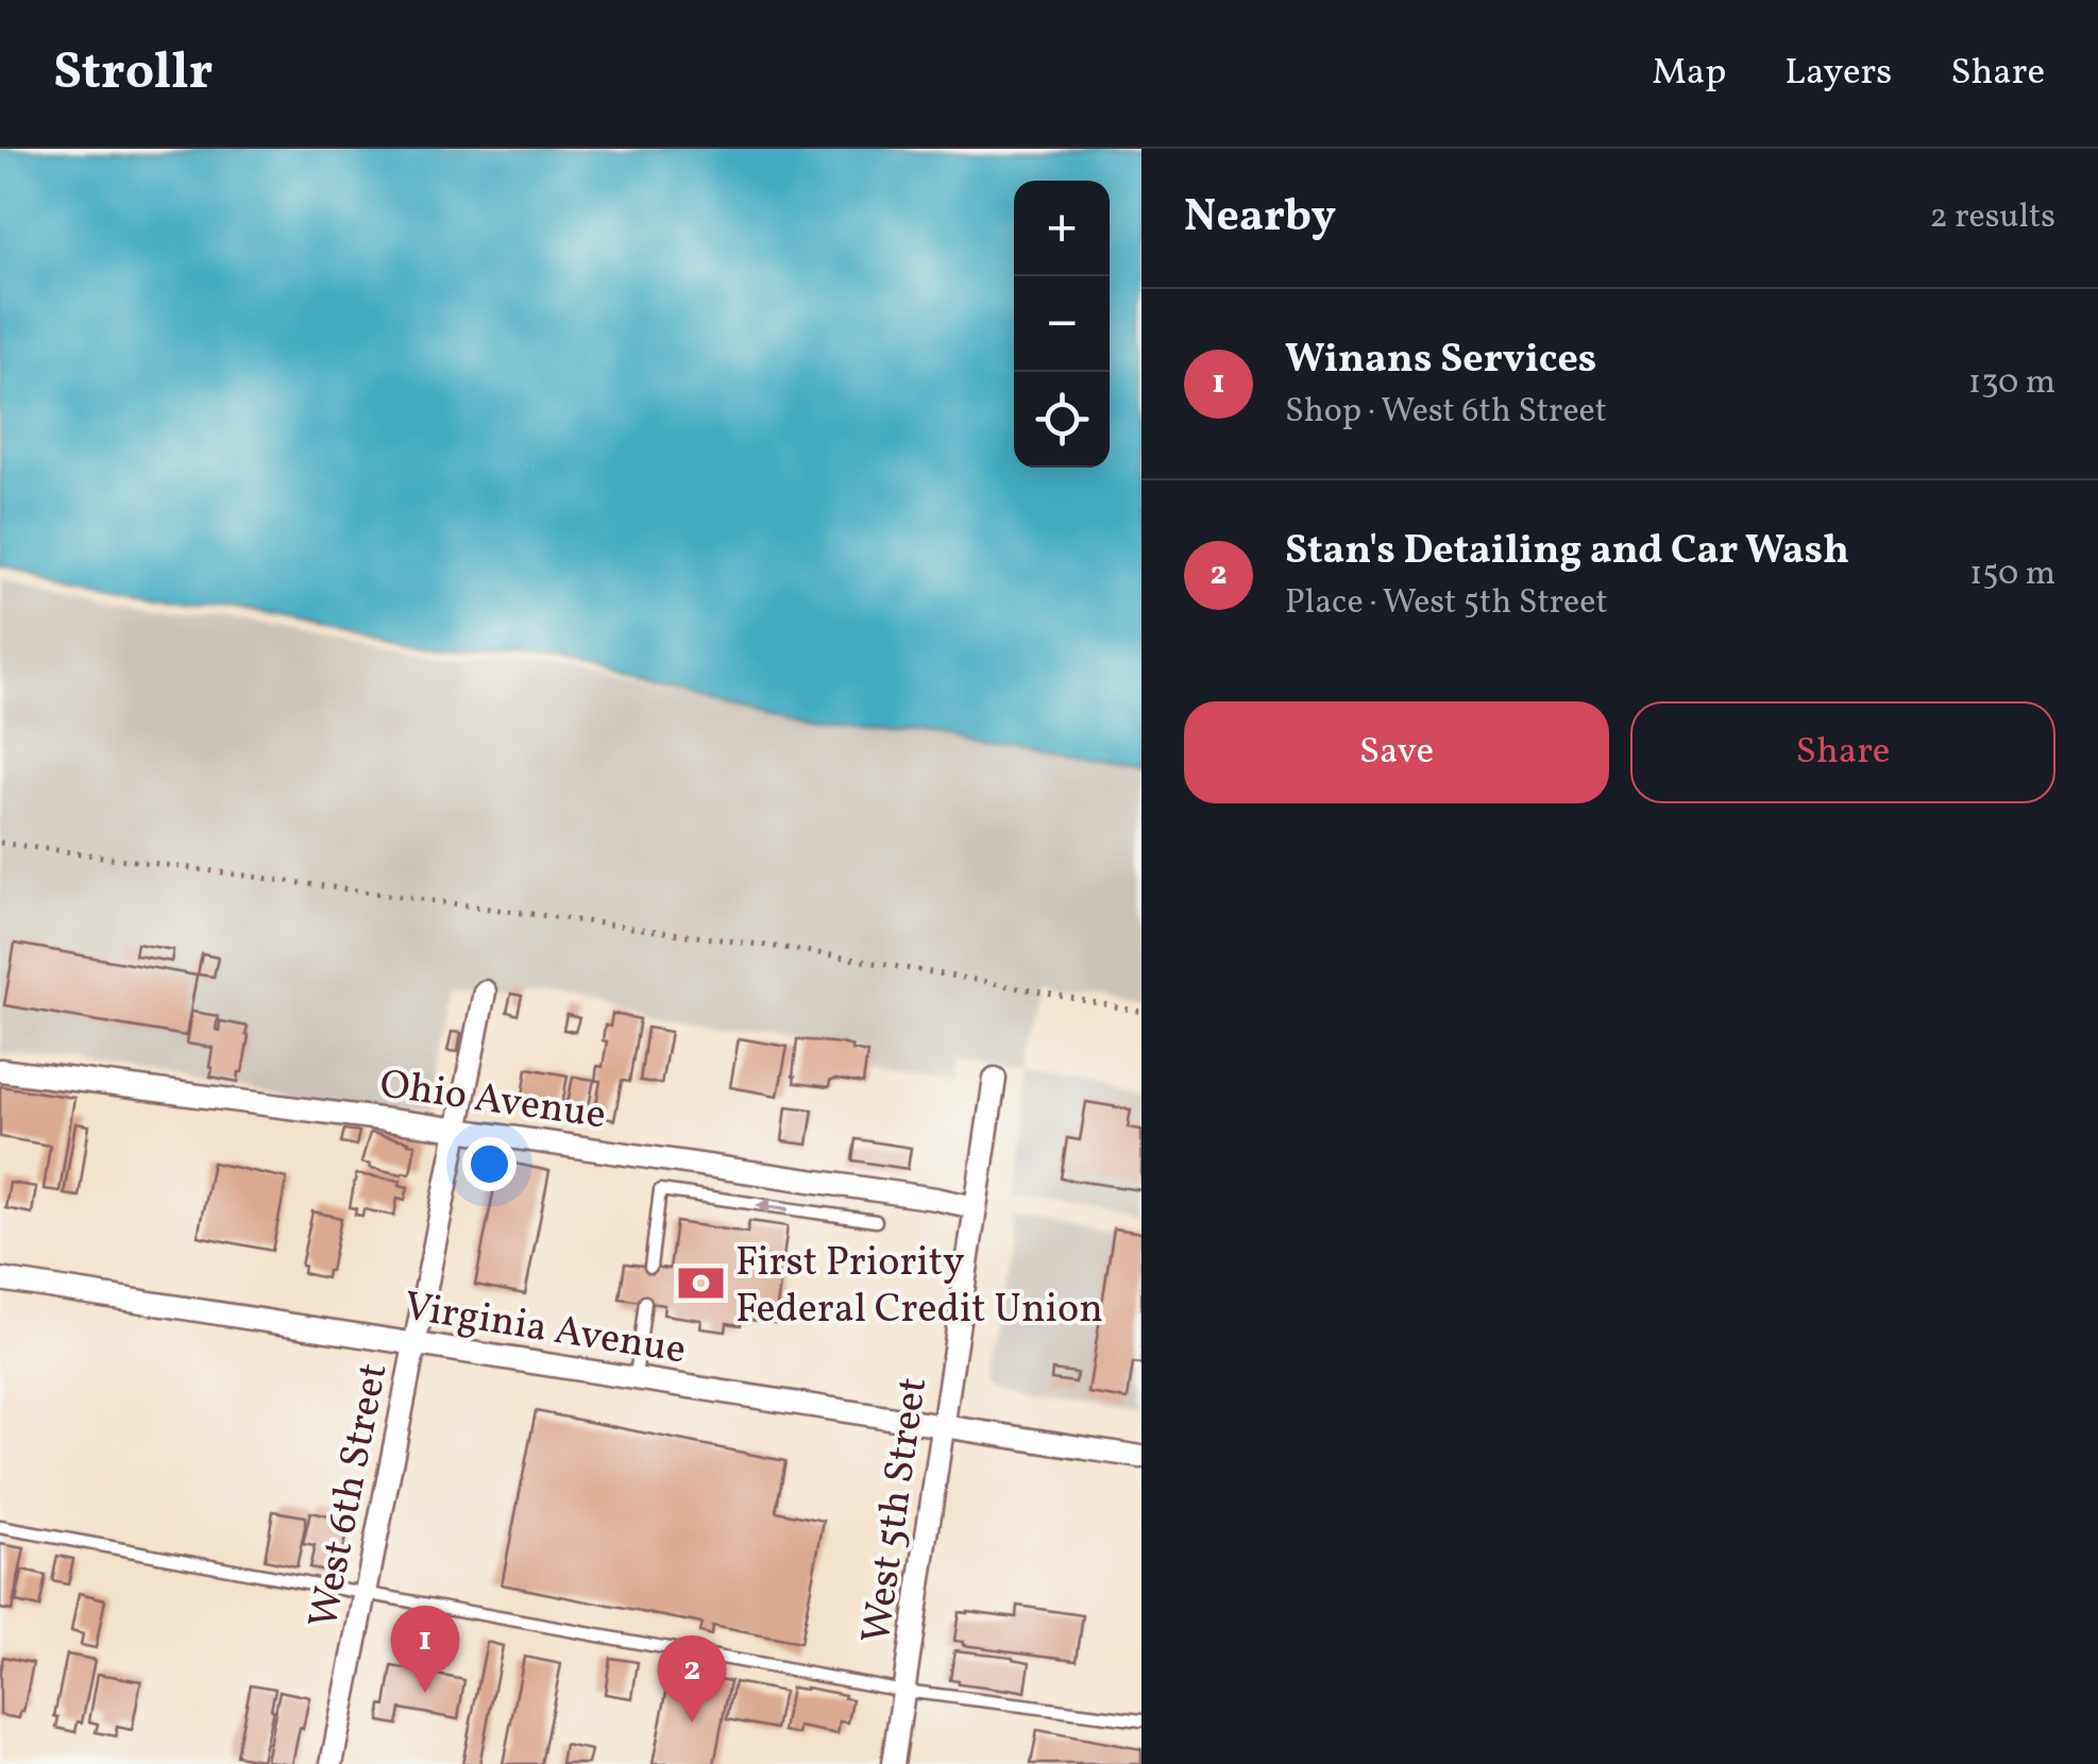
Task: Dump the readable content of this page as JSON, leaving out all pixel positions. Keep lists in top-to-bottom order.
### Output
{
  "streets": {
    "street": [
      "Ohio Avenue",
      "Virginia Avenue",
      "West 6th Street",
      "West 5th Street"
    ]
  },
  "crossings": [
    ["Ohio Avenue", "West 6th Street"],
    ["Ohio Avenue", "West 5th Street"],
    ["Virginia Avenue", "West 6th Street"],
    ["Virginia Avenue", "West 5th Street"]
  ],
  "places": {
    "bank": ["First Priority Federal Credit Union"]
  },
  "page": {
    "header": "Strollr",
    "nav": ["Map", "Layers", "Share"],
    "heading": ["Nearby", "2 results"],
    "map_buttons": ["+", "−"],
    "list": [
      {
        "mark": "1",
        "name": "Winans Services",
        "note": "Shop · West 6th Street",
        "value": "130 m"
      },
      {
        "mark": "2",
        "name": "Stan's Detailing and Car Wash",
        "note": "Place · West 5th Street",
        "value": "150 m"
      }
    ],
    "buttons": ["Save", "Share"],
    "pins": ["1", "2"]
  }
}
